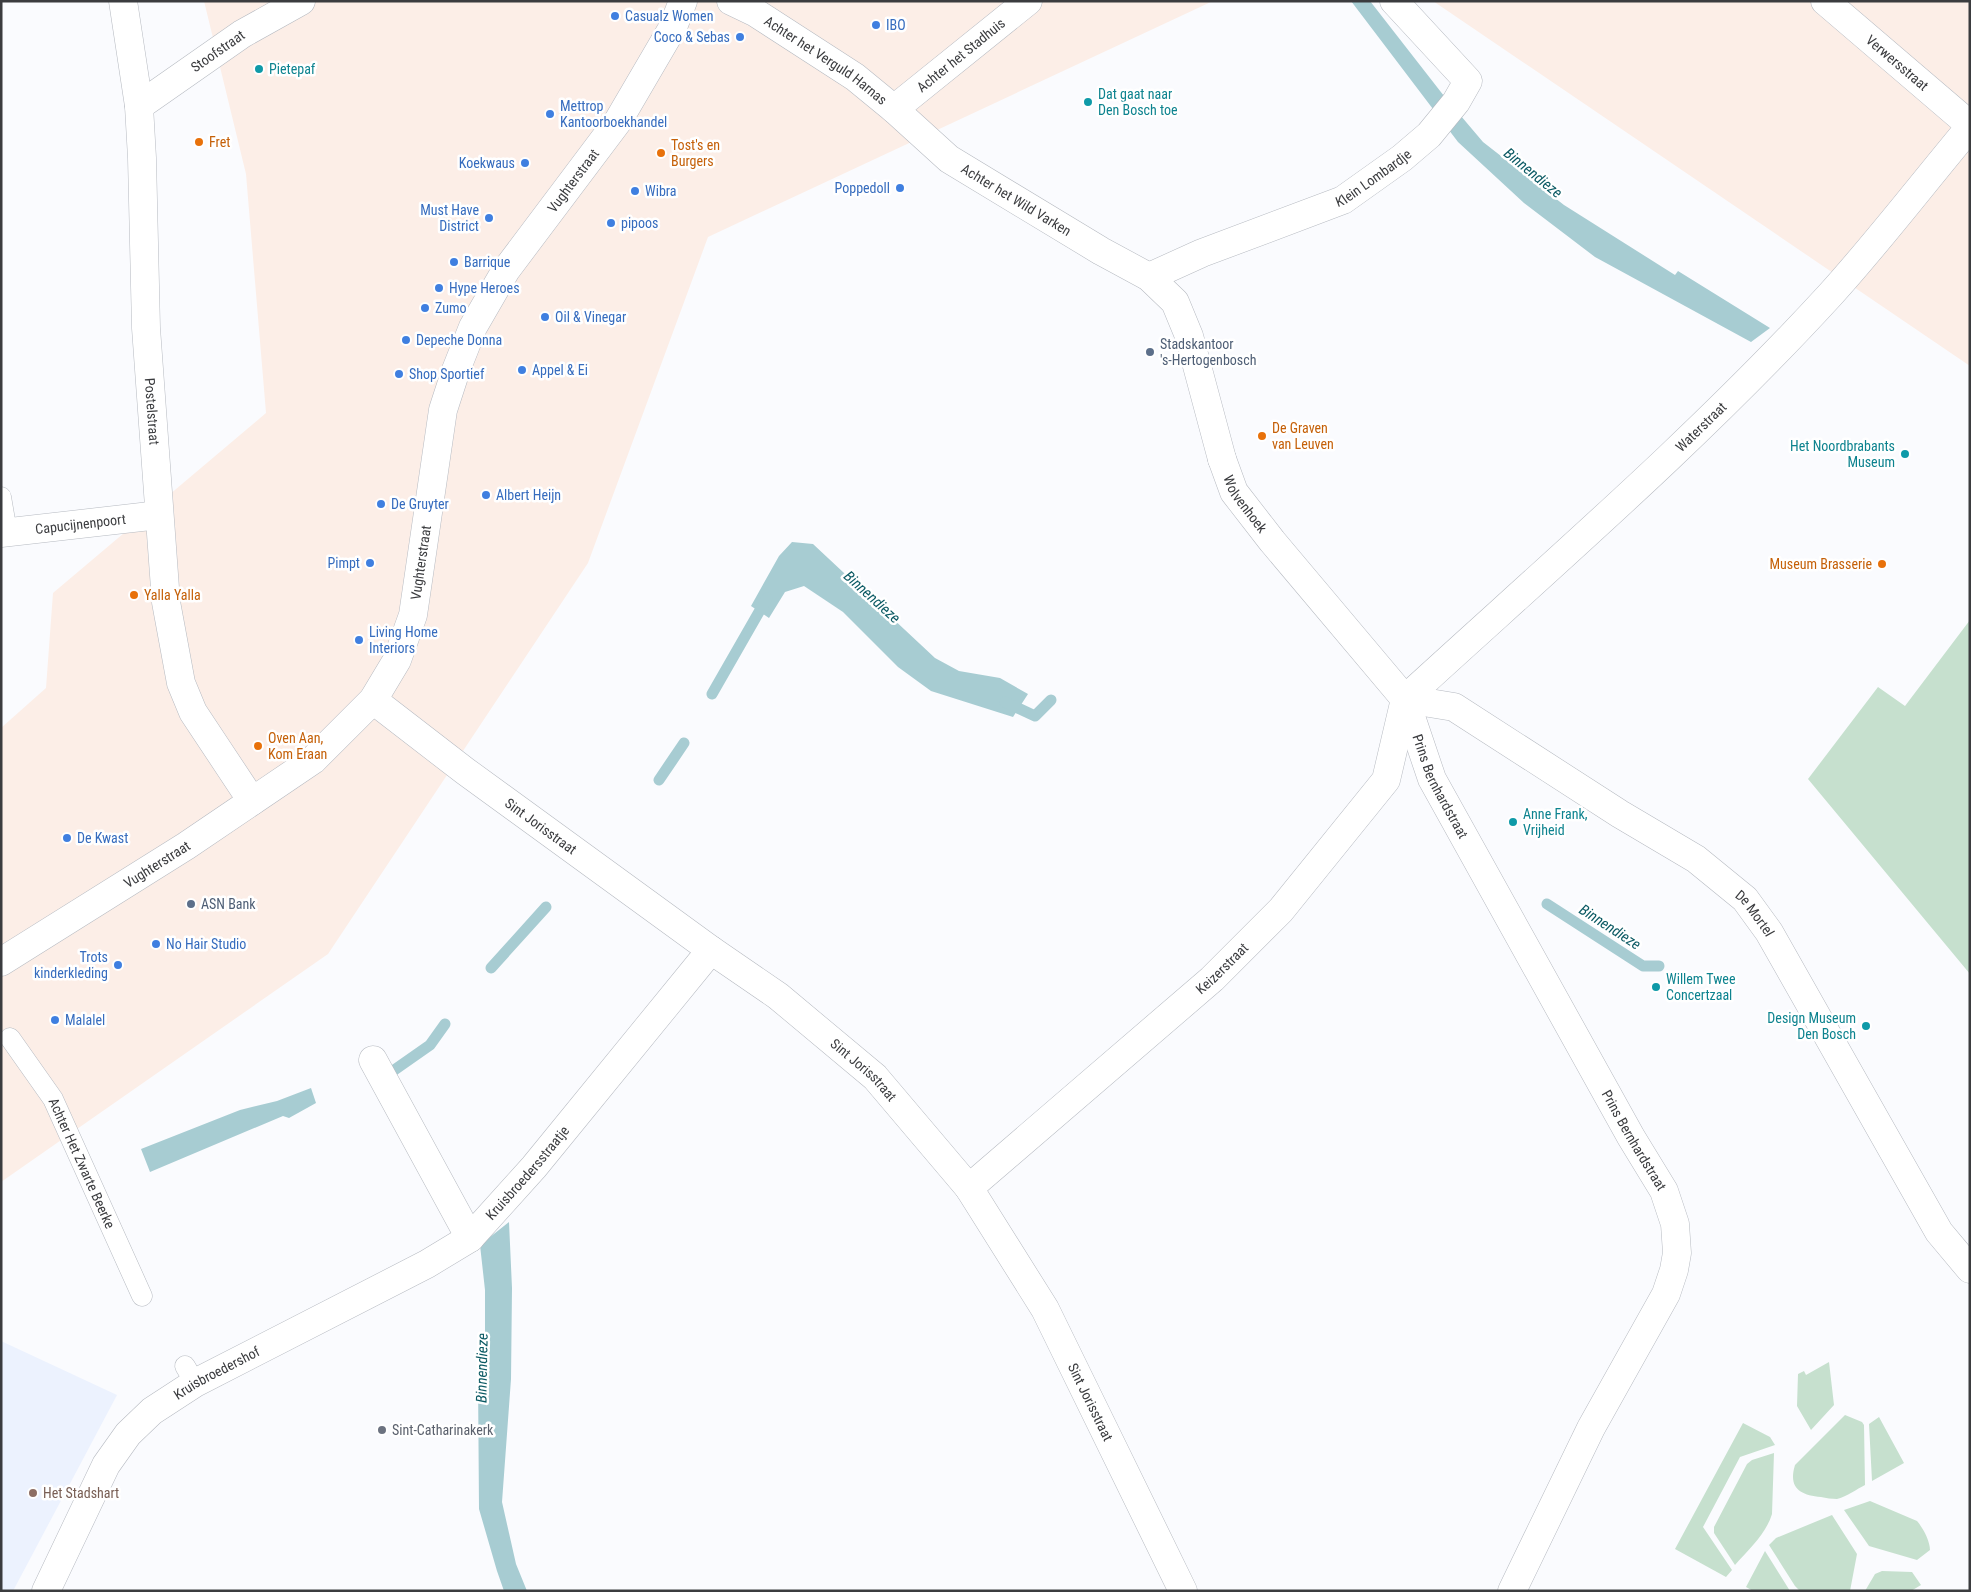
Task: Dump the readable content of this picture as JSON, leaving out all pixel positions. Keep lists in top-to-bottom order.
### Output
{
  "streets": {
    "street": [
      "Stoofstraat",
      "Achter het Stadhuis",
      "Achter het Verguld Harnas",
      "Verwersstraat",
      "Klein Lombardje",
      "Vughterstraat",
      "Achter het Wild Varken",
      "Postelstraat",
      "Waterstraat",
      "Wolvenhoek",
      "Capucijnenpoort",
      "Prins Bernhardstraat",
      "Sint Jorisstraat",
      "De Mortel",
      "Keizerstraat",
      "Kruisbroedersstraatje",
      "Kruisbroedershof"
    ],
    "lane": ["Achter Het Zwarte Beerke"]
  },
  "crossings": [
    ["Stoofstraat", "Postelstraat"],
    ["Achter het Stadhuis", "Achter het Verguld Harnas"],
    ["Achter het Stadhuis", "Achter het Wild Varken"],
    ["Achter het Verguld Harnas", "Achter het Wild Varken"],
    ["Verwersstraat", "Waterstraat"],
    ["Klein Lombardje", "Achter het Wild Varken"],
    ["Klein Lombardje", "Wolvenhoek"],
    ["Vughterstraat", "Postelstraat"],
    ["Vughterstraat", "Sint Jorisstraat"],
    ["Achter het Wild Varken", "Wolvenhoek"],
    ["Postelstraat", "Capucijnenpoort"],
    ["Waterstraat", "Wolvenhoek"],
    ["Waterstraat", "Prins Bernhardstraat"],
    ["Waterstraat", "De Mortel"],
    ["Waterstraat", "Keizerstraat"],
    ["Wolvenhoek", "Prins Bernhardstraat"],
    ["Wolvenhoek", "De Mortel"],
    ["Wolvenhoek", "Keizerstraat"],
    ["Prins Bernhardstraat", "De Mortel"],
    ["Prins Bernhardstraat", "Keizerstraat"],
    ["Sint Jorisstraat", "Keizerstraat"],
    ["Sint Jorisstraat", "Kruisbroedersstraatje"],
    ["De Mortel", "Keizerstraat"],
    ["Kruisbroedersstraatje", "Kruisbroedershof"]
  ],
  "water": ["Binnendieze"],
  "places": [
    "Casualz Women",
    "IBO",
    "Coco & Sebas",
    "Pietepaf",
    "Dat gaat naar Den Bosch toe",
    "Mettrop Kantoorboekhandel",
    "Fret",
    "Tost's en Burgers",
    "Koekwaus",
    "Poppedoll",
    "Wibra",
    "Must Have District",
    "pipoos",
    "Barrique",
    "Hype Heroes",
    "Zumo",
    "Oil & Vinegar",
    "Depeche Donna",
    "Stadskantoor 's-Hertogenbosch",
    "Appel & Ei",
    "Shop Sportief",
    "De Graven van Leuven",
    "Het Noordbrabants Museum",
    "Albert Heijn",
    "De Gruyter",
    "Pimpt",
    "Museum Brasserie",
    "Yalla Yalla",
    "Living Home Interiors",
    "Oven Aan, Kom Eraan",
    "Anne Frank, Vrijheid",
    "De Kwast",
    "ASN Bank",
    "No Hair Studio",
    "Trots kinderkleding",
    "Willem Twee Concertzaal",
    "Malalel",
    "Design Museum Den Bosch",
    "Sint-Catharinakerk",
    "Het Stadshart"
  ]
}
